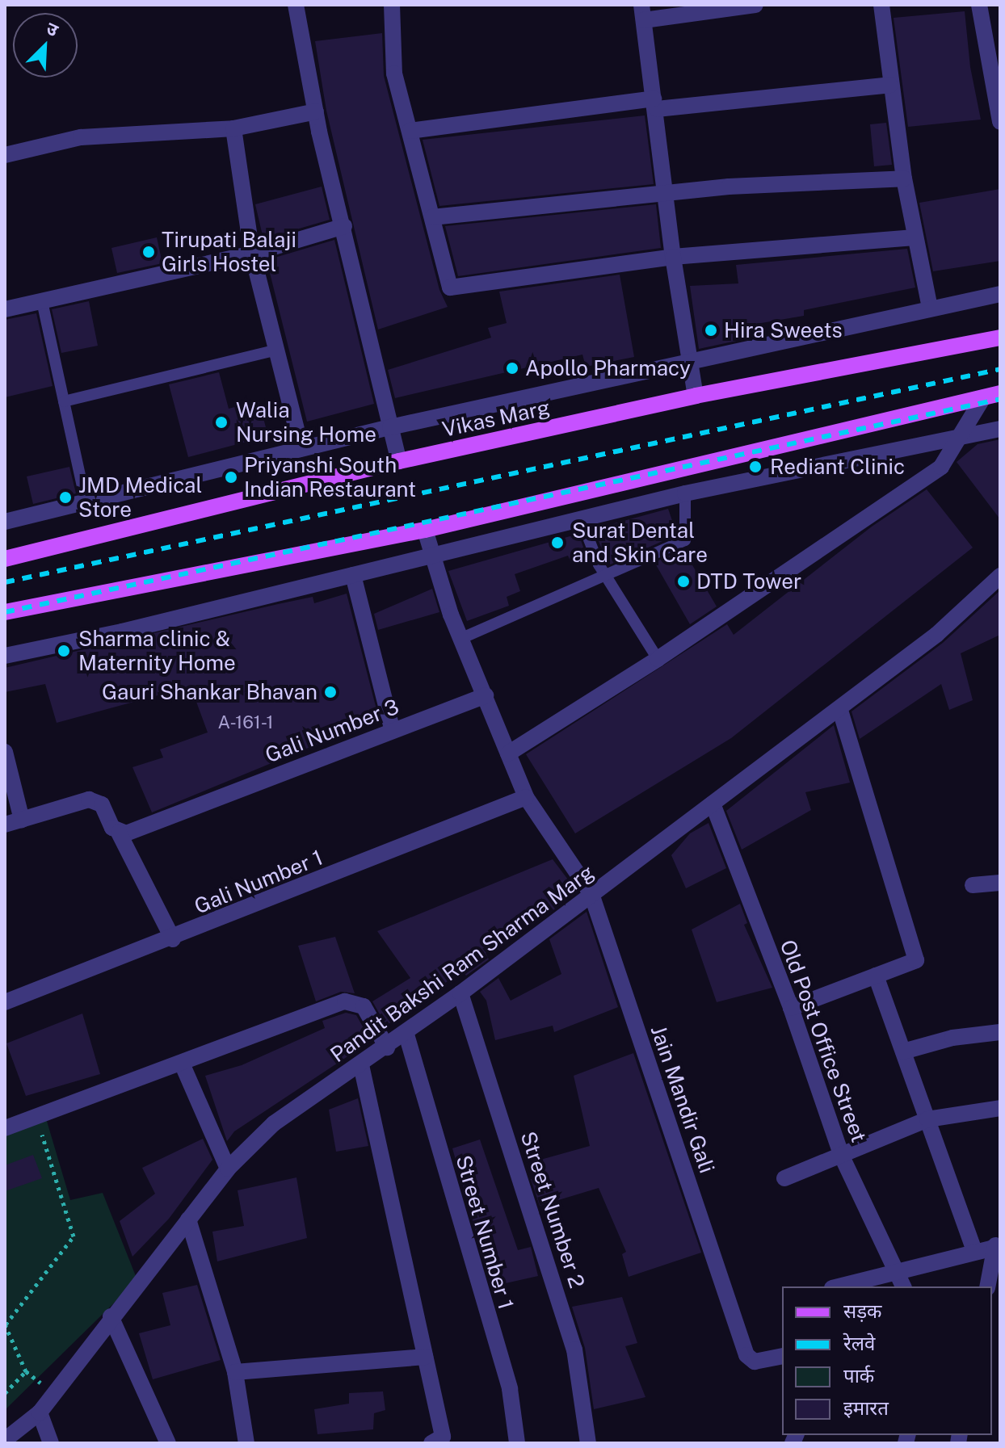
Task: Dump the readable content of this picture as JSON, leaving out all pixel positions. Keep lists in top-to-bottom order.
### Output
{
  "streets": {
    "main road": ["Vikas Marg"],
    "street": [
      "Gali Number 3",
      "Gali Number 1",
      "Pandit Bakshi Ram Sharma Marg",
      "Old Post Office Street",
      "Jain Mandir Gali",
      "Street Number 2",
      "Street Number 1"
    ]
  },
  "crossings": [
    ["Gali Number 3", "Jain Mandir Gali"],
    ["Gali Number 1", "Jain Mandir Gali"],
    ["Pandit Bakshi Ram Sharma Marg", "Old Post Office Street"],
    ["Pandit Bakshi Ram Sharma Marg", "Jain Mandir Gali"],
    ["Pandit Bakshi Ram Sharma Marg", "Street Number 2"],
    ["Pandit Bakshi Ram Sharma Marg", "Street Number 1"]
  ],
  "places": [
    "Tirupati Balaji Girls Hostel",
    "Hira Sweets",
    "Apollo Pharmacy",
    "Walia Nursing Home",
    "Rediant Clinic",
    "Priyanshi South Indian Restaurant",
    "JMD Medical Store",
    "Surat Dental and Skin Care",
    "DTD Tower",
    "Sharma clinic & Maternity Home",
    "Gauri Shankar Bhavan"
  ],
  "house_numbers": ["A-161-1"],
  "legend": [
    "सड़क",
    "रेलवे",
    "पार्क",
    "इमारत"
  ],
  "north": "top right"
}
